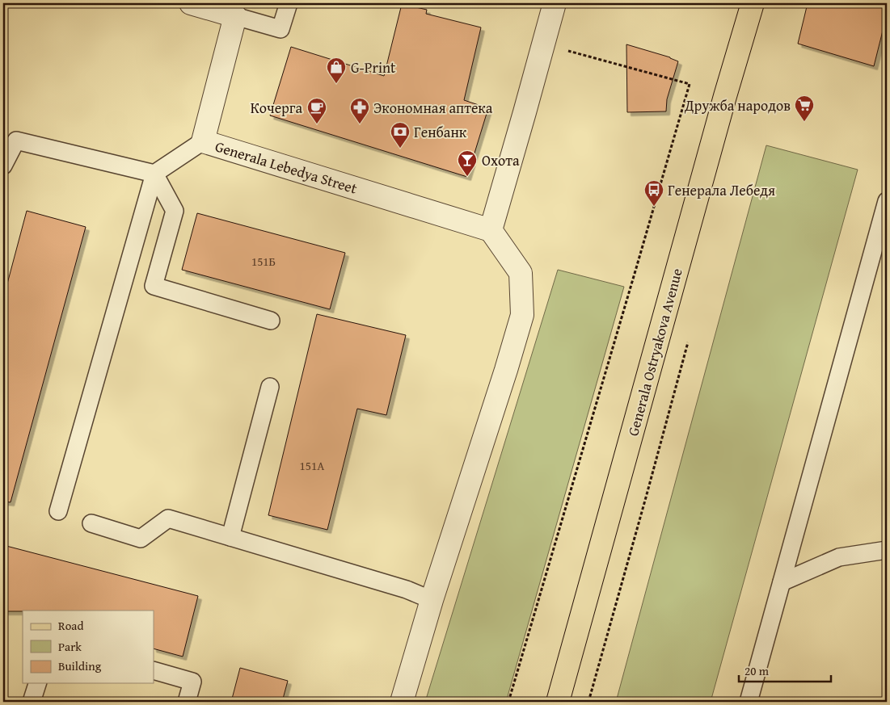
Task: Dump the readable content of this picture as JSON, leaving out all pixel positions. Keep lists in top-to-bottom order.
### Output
{
  "streets": {
    "main road": ["Generala Ostryakova Avenue"],
    "street": ["Generala Lebedya Street"]
  },
  "places": {
    "shop": ["G-Print"],
    "supermarket": ["Дружба народов"],
    "cafe": ["Кочерга"],
    "pharmacy": ["Экономная аптека"],
    "bank": ["Генбанк"],
    "bar": ["Охота"],
    "bus stop": ["Генерала Лебедя"]
  },
  "house_numbers": ["151Б", "151А"],
  "legend": ["Road", "Park", "Building"],
  "scale_bar": "20 m"
}
